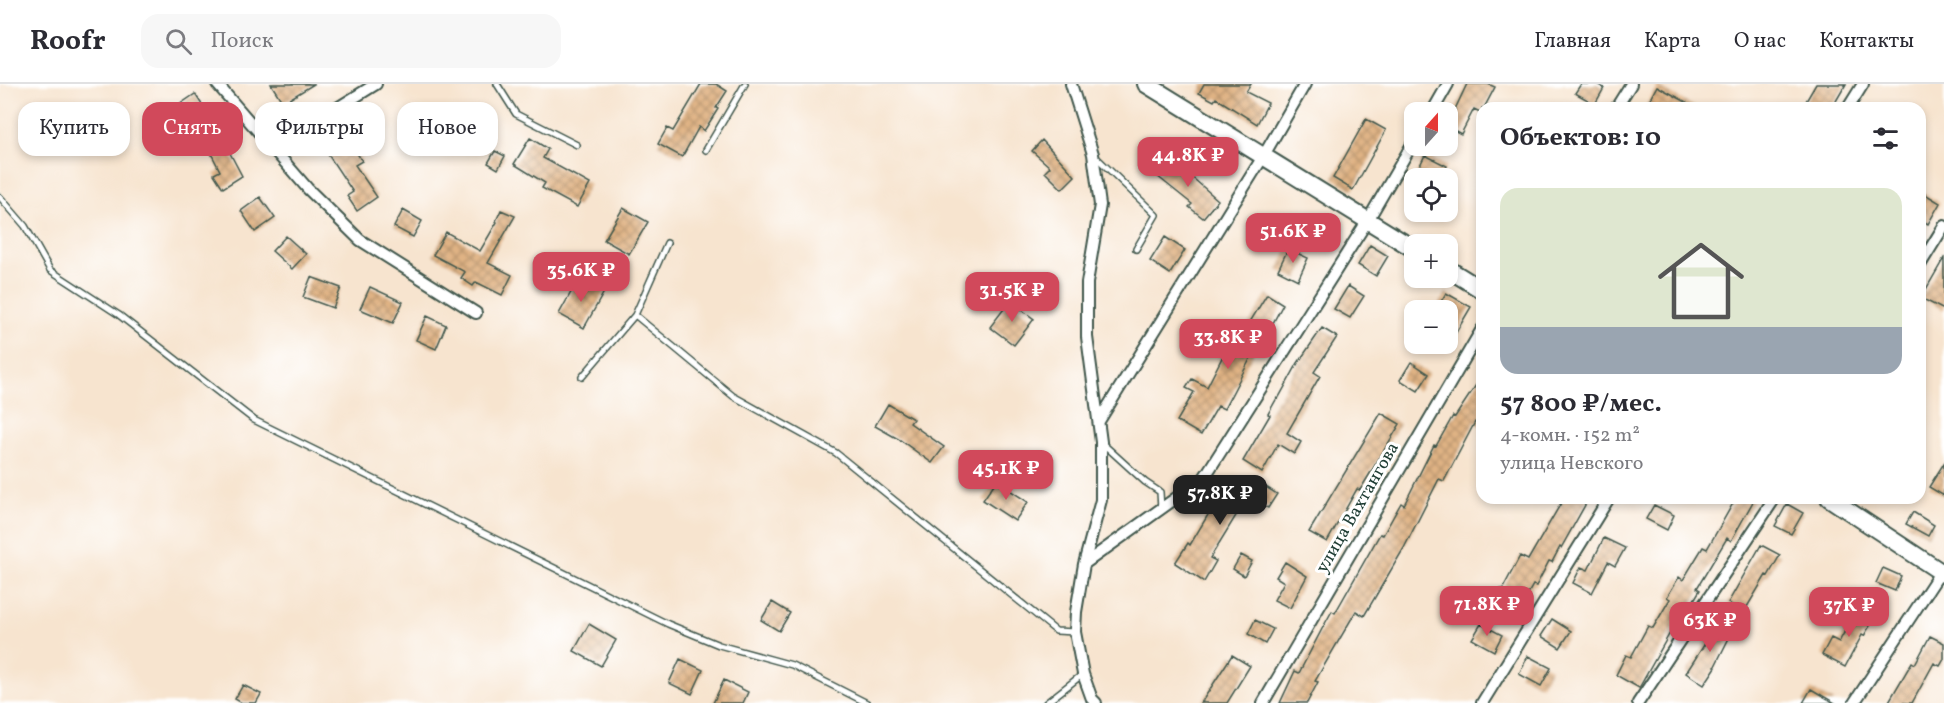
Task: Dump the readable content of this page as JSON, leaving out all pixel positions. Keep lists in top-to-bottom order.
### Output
{
  "streets": {
    "street": ["улица Вахтангова"]
  },
  "north": "top",
  "page": {
    "header": "Roofr",
    "search": "Поиск",
    "nav": [
      "Главная",
      "Карта",
      "О нас",
      "Контакты"
    ],
    "map_buttons": ["+", "−"],
    "chip": [
      "Купить",
      "Снять",
      "Фильтры",
      "Новое"
    ],
    "heading": "Объектов: 10",
    "price": [
      "44.8K ₽",
      "51.6K ₽",
      "35.6K ₽",
      "31.5K ₽",
      "33.8K ₽",
      "45.1K ₽",
      "57.8K ₽",
      "71.8K ₽",
      "37K ₽",
      "63K ₽"
    ],
    "list": [
      {
        "name": "57 800 ₽/мес.",
        "note": "4-комн. · 152 m² · улица Невского"
      }
    ]
  }
}
